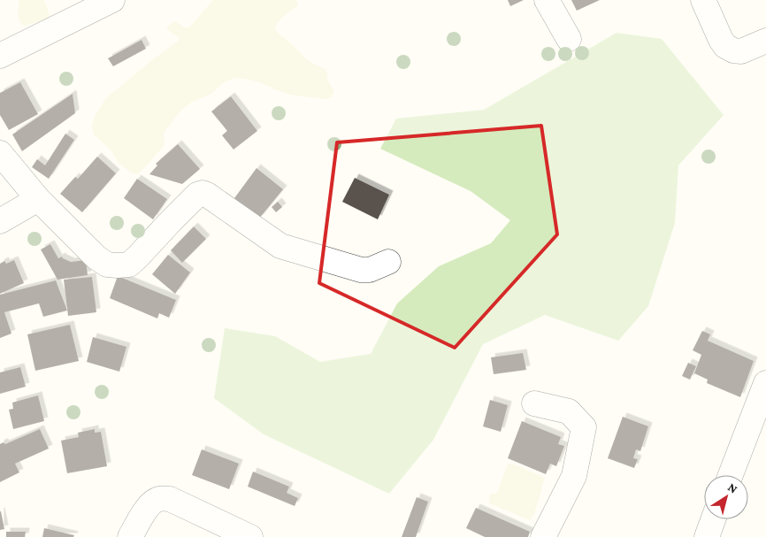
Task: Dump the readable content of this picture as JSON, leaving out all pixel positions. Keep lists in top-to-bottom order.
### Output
{
  "north": "top right"
}
